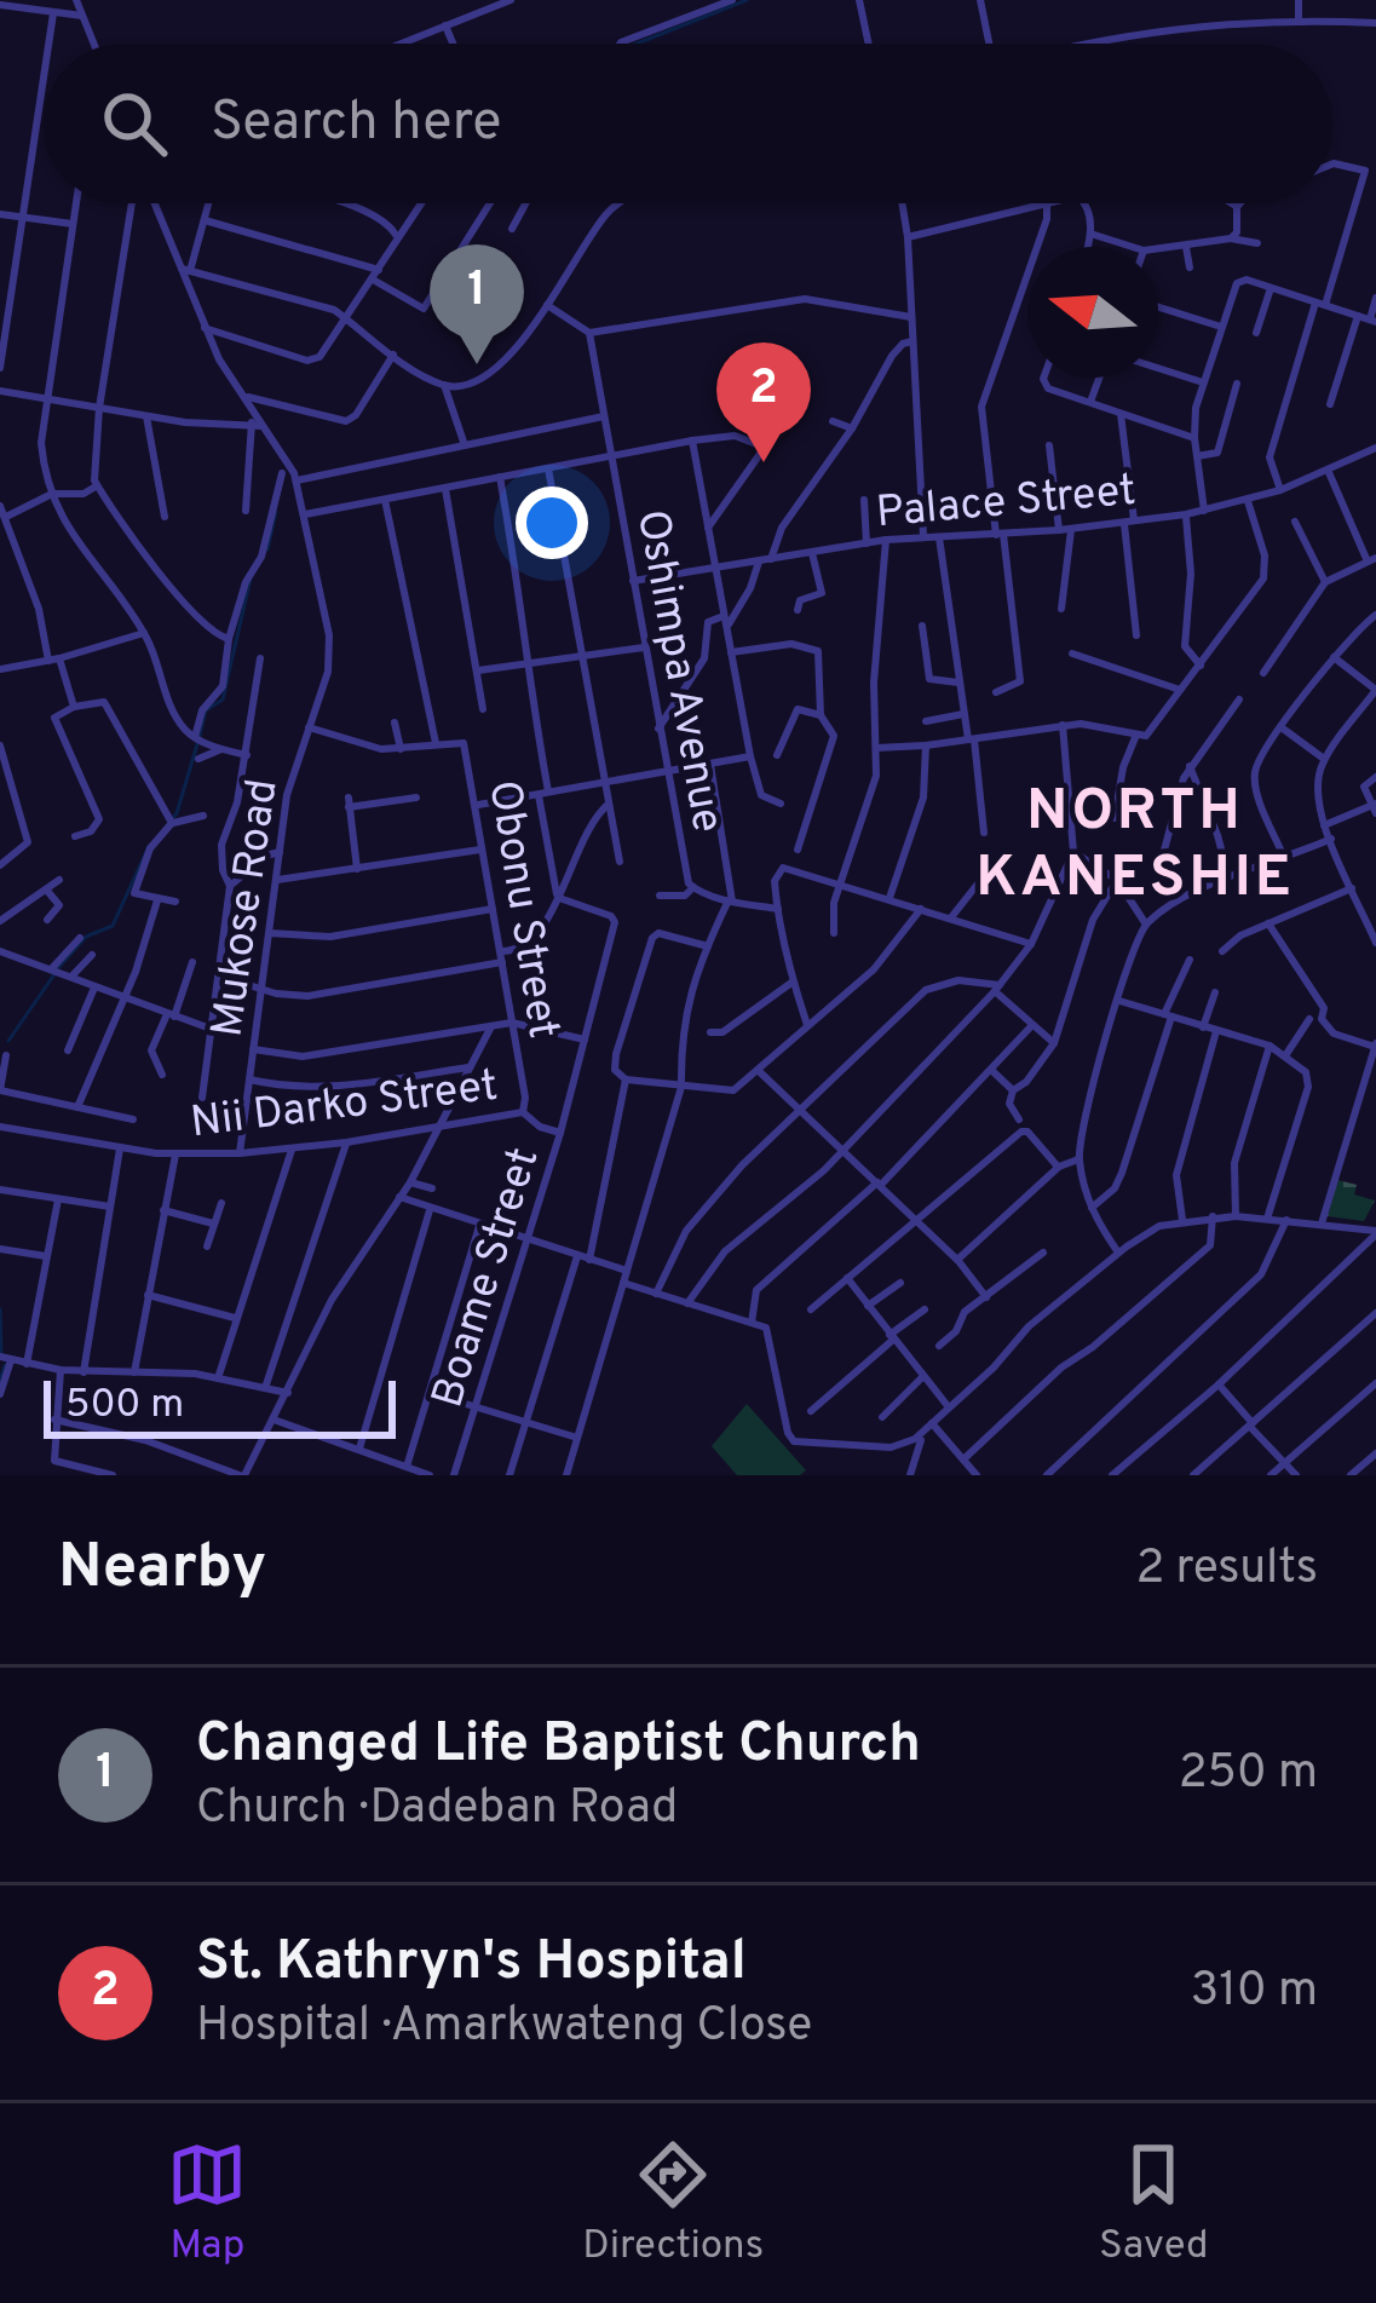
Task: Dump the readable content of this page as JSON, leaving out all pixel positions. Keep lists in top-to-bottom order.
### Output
{
  "streets": {
    "street": [
      "Palace Street",
      "Oshimpa Avenue",
      "Mukose Road",
      "Obonu Street",
      "Nii Darko Street",
      "Boame Street"
    ]
  },
  "crossings": [
    ["Palace Street", "Oshimpa Avenue"],
    ["Mukose Road", "Obonu Street"],
    ["Mukose Road", "Nii Darko Street"],
    ["Obonu Street", "Nii Darko Street"]
  ],
  "districts": ["NORTH KANESHIE"],
  "scale_bar": "500 m",
  "north": "left",
  "page": {
    "search": "Search here",
    "pins": ["1", "2"],
    "scale": "500 m",
    "heading": ["Nearby", "2 results"],
    "list": [
      {
        "mark": "1",
        "name": "Changed Life Baptist Church",
        "note": "Church · Dadeban Road",
        "value": "250 m"
      },
      {
        "mark": "2",
        "name": "St. Kathryn's Hospital",
        "note": "Hospital · Amarkwateng Close",
        "value": "310 m"
      }
    ],
    "nav": ["Map", "Directions", "Saved"]
  }
}
